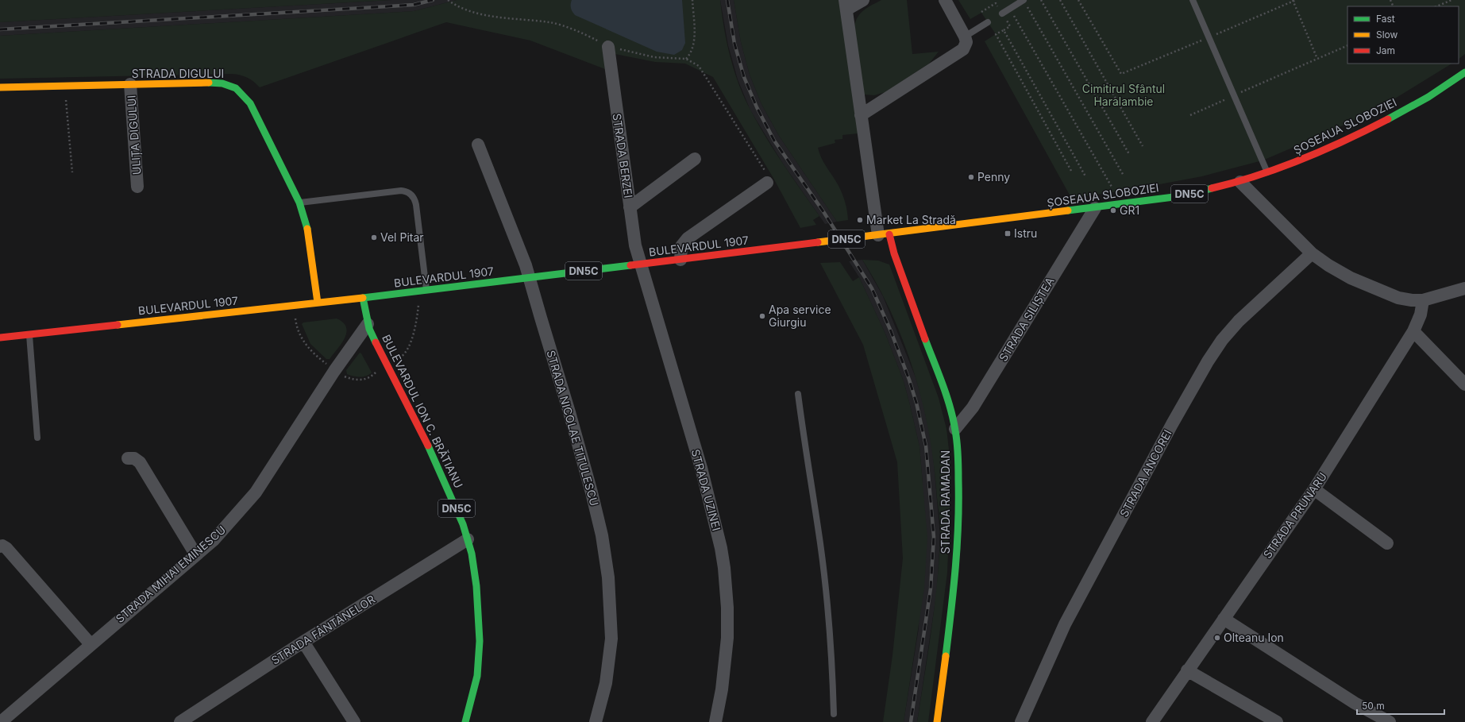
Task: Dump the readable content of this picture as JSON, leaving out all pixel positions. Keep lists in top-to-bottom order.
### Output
{
  "streets": {
    "main road": [
      "STRADA DIGULUI",
      "ȘOSEAUA SLOBOZIEI",
      "DN5C",
      "BULEVARDUL 1907",
      "BULEVARDUL ION C. BRĂTIANU",
      "STRADA RAMADAN"
    ],
    "street": [
      "ULIȚA DIGULUI",
      "STRADA BERZEI",
      "STRADA SILIȘTEA",
      "STRADA NICOLAE TITULESCU",
      "STRADA ANCOREI",
      "STRADA UZINEI",
      "STRADA PRUNARU",
      "STRADA MIHAI EMINESCU",
      "STRADA FÂNTÂNELOR"
    ]
  },
  "crossings": [
    ["STRADA DIGULUI", "ULIȚA DIGULUI"],
    ["STRADA DIGULUI", "BULEVARDUL 1907"],
    ["ȘOSEAUA SLOBOZIEI", "BULEVARDUL 1907"],
    ["ȘOSEAUA SLOBOZIEI", "STRADA SILIȘTEA"],
    ["ȘOSEAUA SLOBOZIEI", "STRADA RAMADAN"],
    ["STRADA BERZEI", "BULEVARDUL 1907"],
    ["STRADA BERZEI", "STRADA UZINEI"],
    ["BULEVARDUL 1907", "BULEVARDUL ION C. BRĂTIANU"],
    ["BULEVARDUL 1907", "STRADA NICOLAE TITULESCU"],
    ["BULEVARDUL 1907", "STRADA UZINEI"],
    ["BULEVARDUL 1907", "STRADA RAMADAN"],
    ["STRADA SILIȘTEA", "STRADA RAMADAN"],
    ["BULEVARDUL ION C. BRĂTIANU", "STRADA MIHAI EMINESCU"],
    ["BULEVARDUL ION C. BRĂTIANU", "STRADA FÂNTÂNELOR"]
  ],
  "parks": ["Cimitirul Sfântul Haralambie"],
  "places": {
    "other": [
      "Penny",
      "GR1",
      "Market La Stradă",
      "Vel Pitar",
      "Apa service Giurgiu",
      "Olteanu Ion"
    ],
    "transit": ["Istru"]
  },
  "legend": ["Fast", "Slow", "Jam"],
  "scale_bar": "50 m"
}
